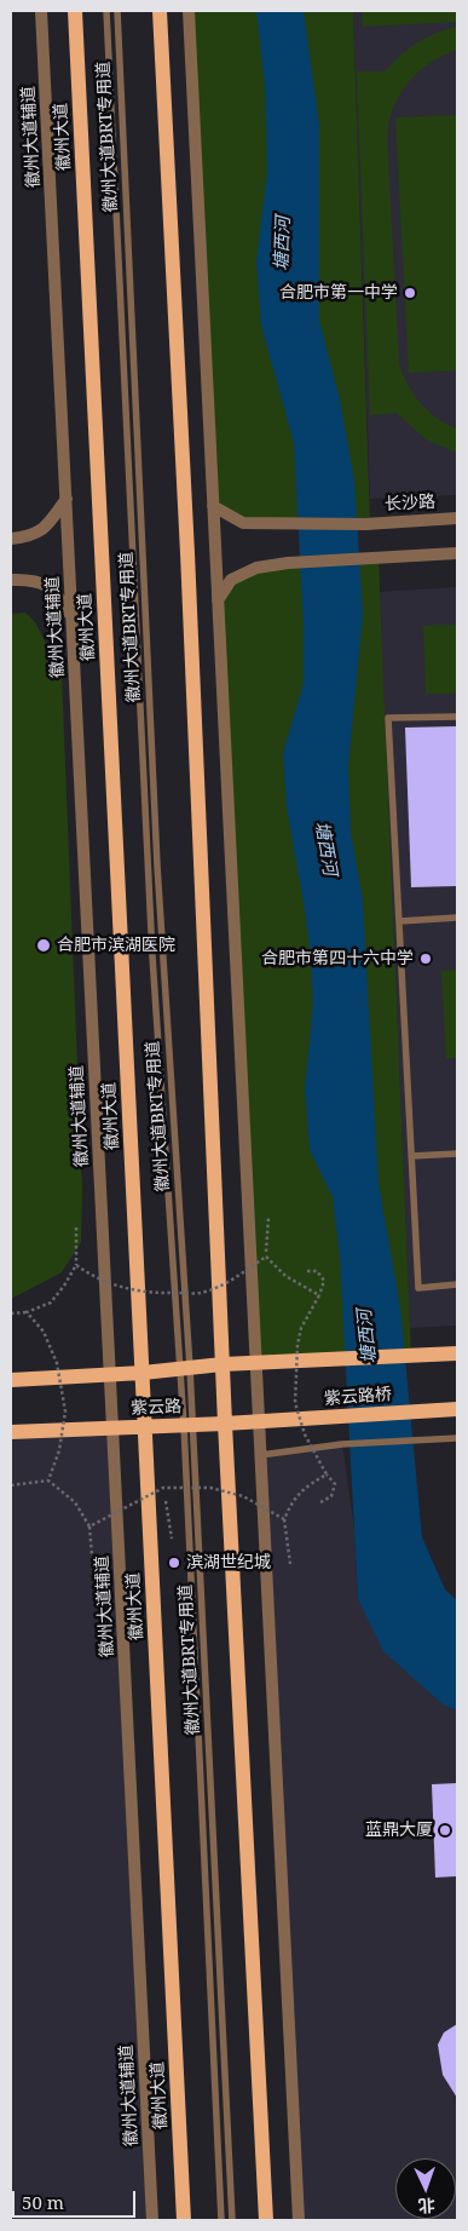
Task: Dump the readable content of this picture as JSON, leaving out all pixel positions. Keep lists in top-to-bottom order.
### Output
{
  "streets": {
    "main road": ["徽州大道", "紫云路桥", "紫云路"],
    "street": ["徽州大道辅道", "长沙路"],
    "lane": ["徽州大道BRT专用道"]
  },
  "crossings": [
    ["徽州大道辅道", "紫云路"],
    ["徽州大道", "紫云路"],
    ["徽州大道BRT专用道", "紫云路"],
    ["紫云路桥", "紫云路"]
  ],
  "water": ["塘西河"],
  "places": [
    "合肥市第一中学",
    "合肥市滨湖医院",
    "合肥市第四十六中学",
    "滨湖世纪城",
    "蓝鼎大厦"
  ],
  "scale_bar": "50 m",
  "north": "bottom"
}
